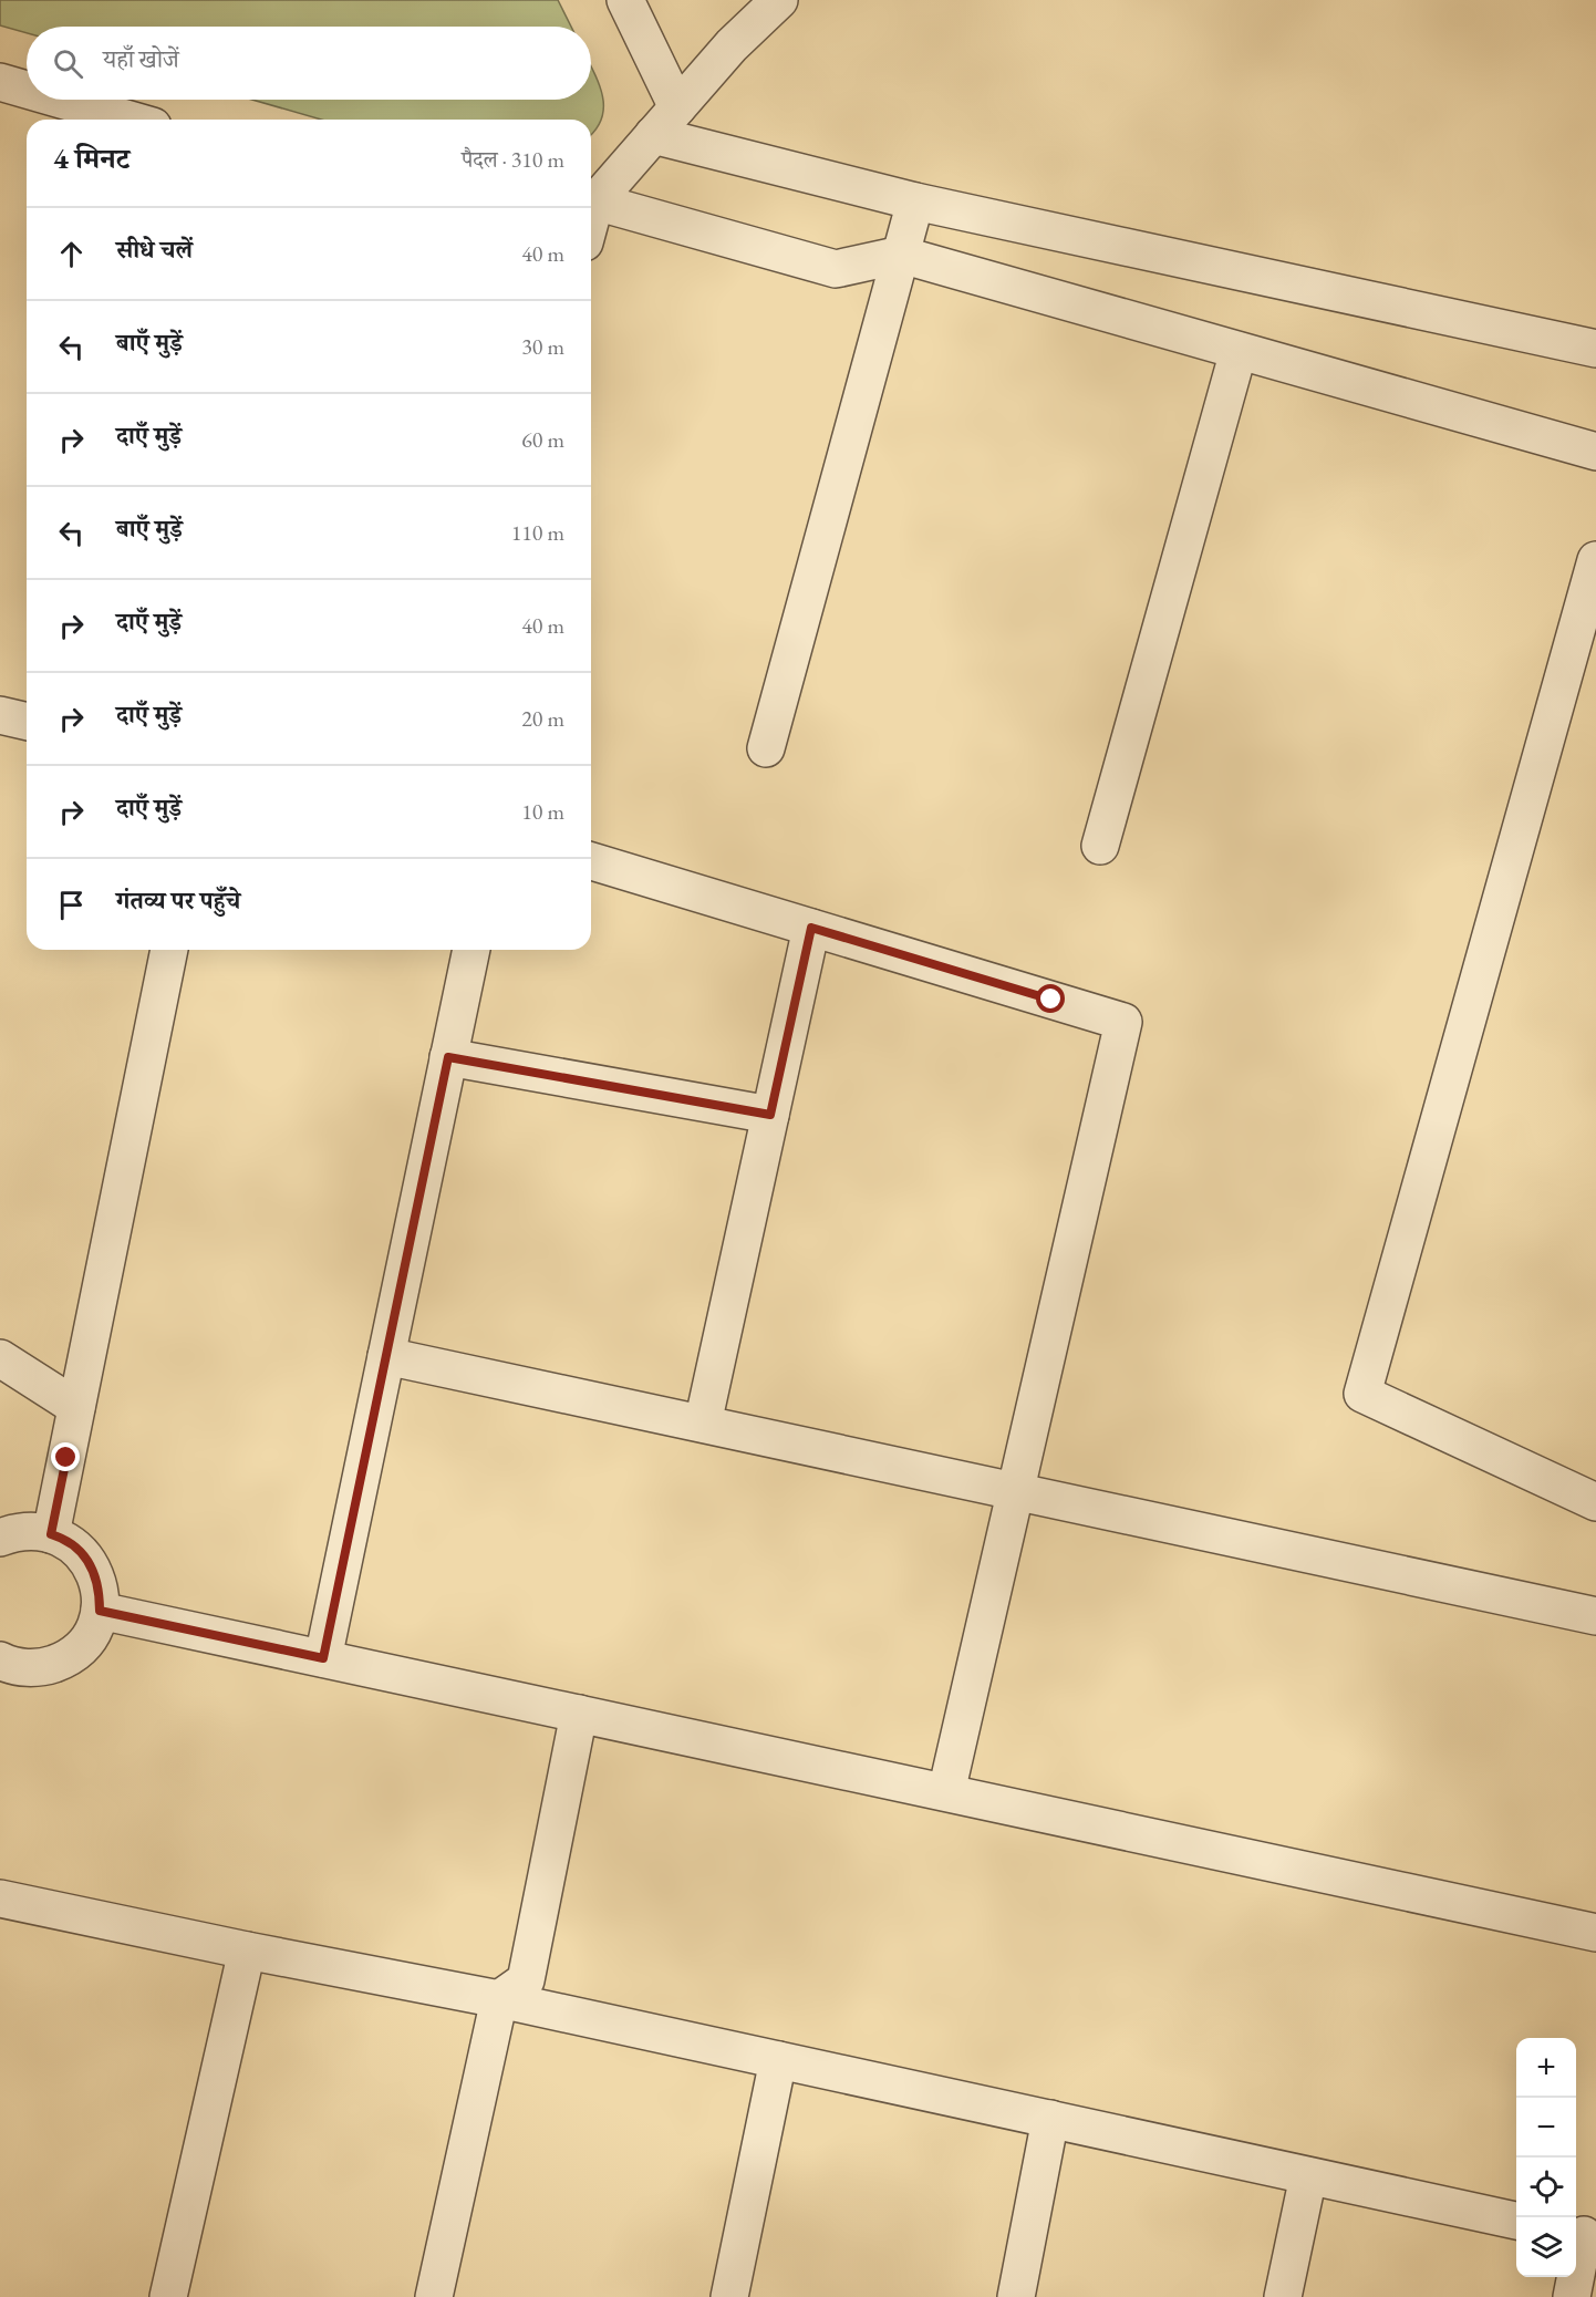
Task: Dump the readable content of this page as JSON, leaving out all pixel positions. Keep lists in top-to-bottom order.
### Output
{
  "page": {
    "search": "यहाँ खोजें",
    "heading": ["4 मिनट", "पैदल · 310 m"],
    "list": [
      ["सीधे चलें", "40 m"],
      ["बाएँ मुड़ें", "30 m"],
      ["दाएँ मुड़ें", "60 m"],
      ["बाएँ मुड़ें", "110 m"],
      ["दाएँ मुड़ें", "40 m"],
      ["दाएँ मुड़ें", "20 m"],
      ["दाएँ मुड़ें", "10 m"],
      "गंतव्य पर पहुँचे"
    ],
    "map_buttons": ["+", "−"]
  }
}
